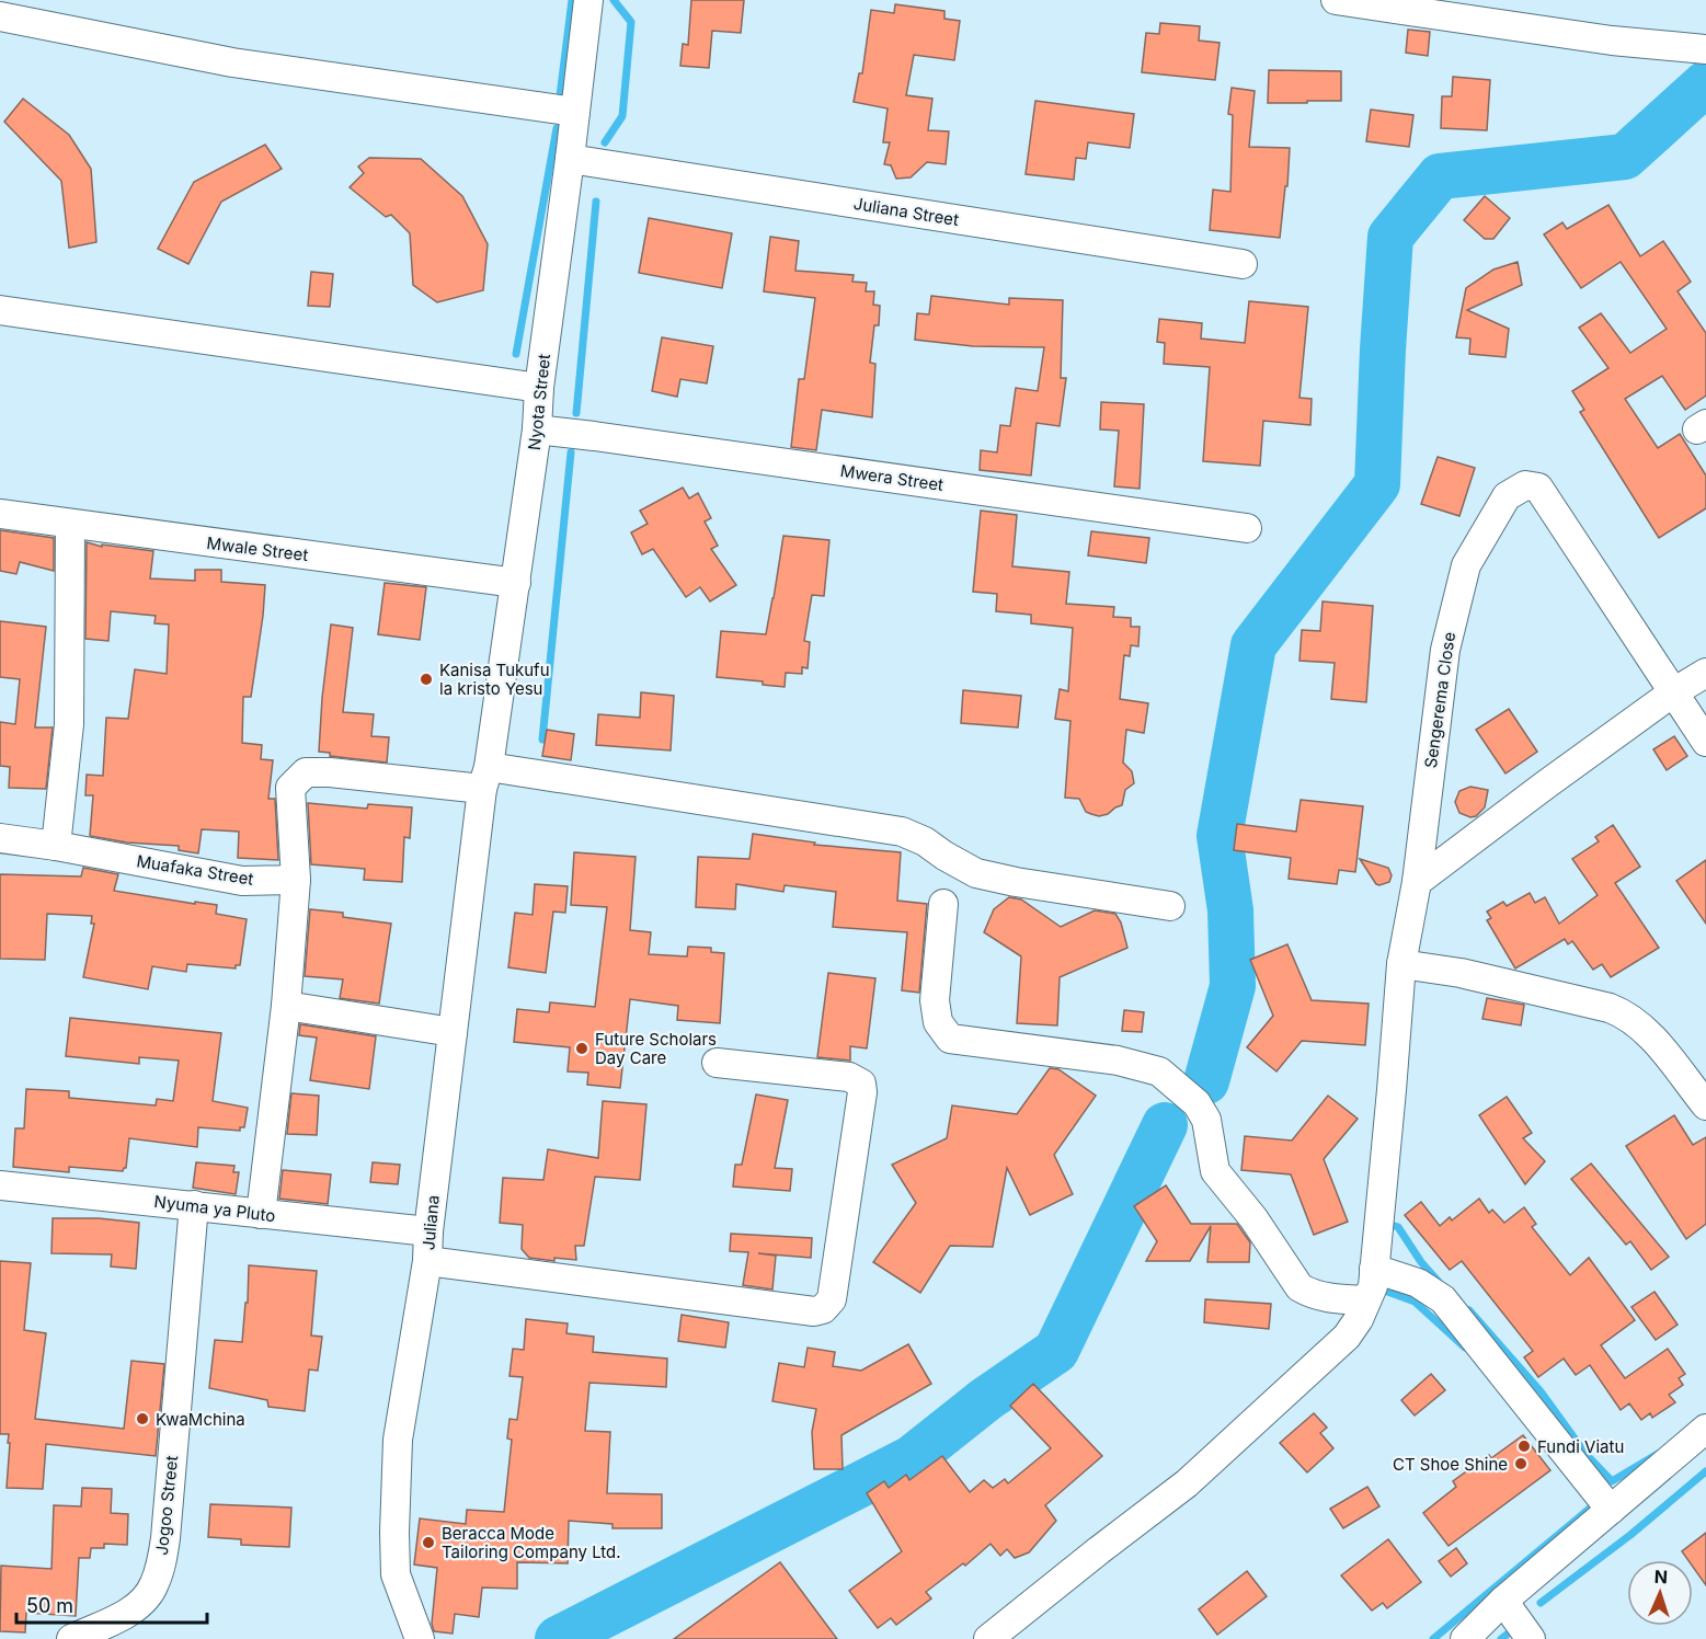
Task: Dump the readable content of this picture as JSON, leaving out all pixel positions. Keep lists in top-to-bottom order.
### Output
{
  "streets": {
    "street": [
      "Juliana Street",
      "Nyota Street",
      "Mwera Street",
      "Mwale Street",
      "Sengerema Close",
      "Muafaka Street",
      "Nyuma ya Pluto",
      "Juliana",
      "Jogoo Street"
    ]
  },
  "crossings": [
    ["Juliana Street", "Nyota Street"],
    ["Nyota Street", "Mwera Street"],
    ["Nyota Street", "Mwale Street"],
    ["Nyota Street", "Juliana"],
    ["Nyuma ya Pluto", "Juliana"],
    ["Nyuma ya Pluto", "Jogoo Street"]
  ],
  "places": [
    "Kanisa Tukufu la kristo Yesu",
    "Future Scholars Day Care",
    "KwaMchina",
    "Fundi Viatu",
    "CT Shoe Shine",
    "Beracca Mode Tailoring Company Ltd."
  ],
  "scale_bar": "50 m",
  "north": "top"
}
